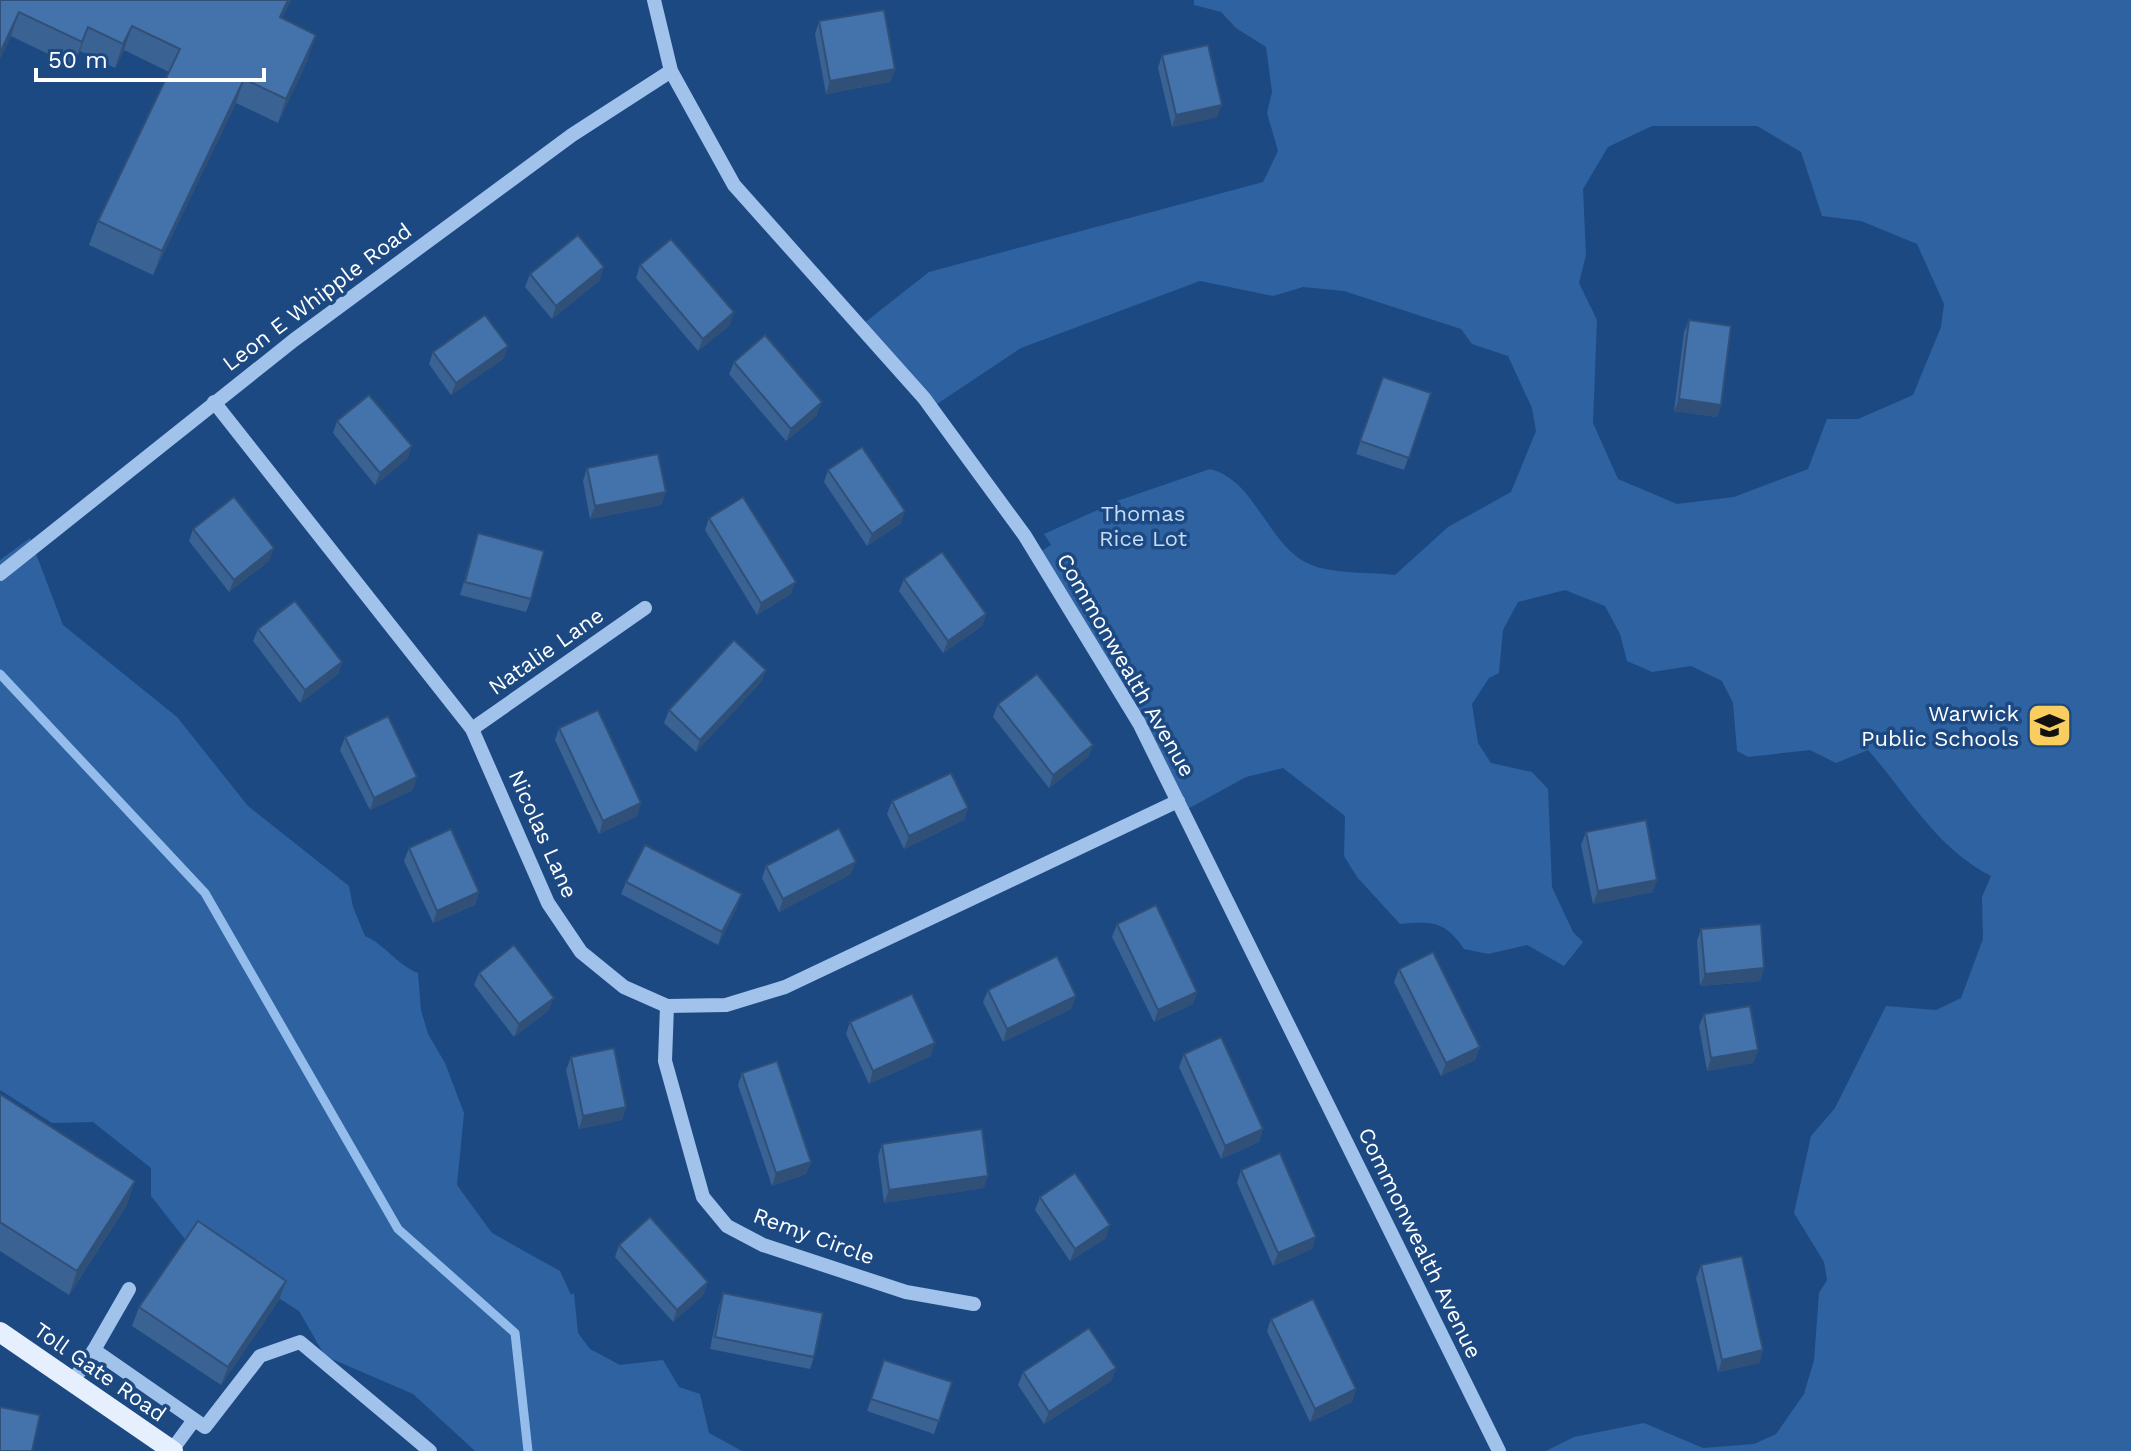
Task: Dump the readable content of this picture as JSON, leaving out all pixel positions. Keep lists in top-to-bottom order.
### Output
{
  "streets": {
    "main road": ["Toll Gate Road"],
    "street": [
      "Leon E Whipple Road",
      "Natalie Lane",
      "Commonwealth Avenue",
      "Nicolas Lane",
      "Remy Circle"
    ]
  },
  "crossings": [
    ["Leon E Whipple Road", "Commonwealth Avenue"],
    ["Leon E Whipple Road", "Nicolas Lane"],
    ["Natalie Lane", "Nicolas Lane"],
    ["Commonwealth Avenue", "Nicolas Lane"],
    ["Nicolas Lane", "Remy Circle"]
  ],
  "parks": ["Thomas Rice Lot"],
  "places": {
    "school or university": ["Warwick Public Schools"]
  },
  "scale_bar": "50 m"
}
